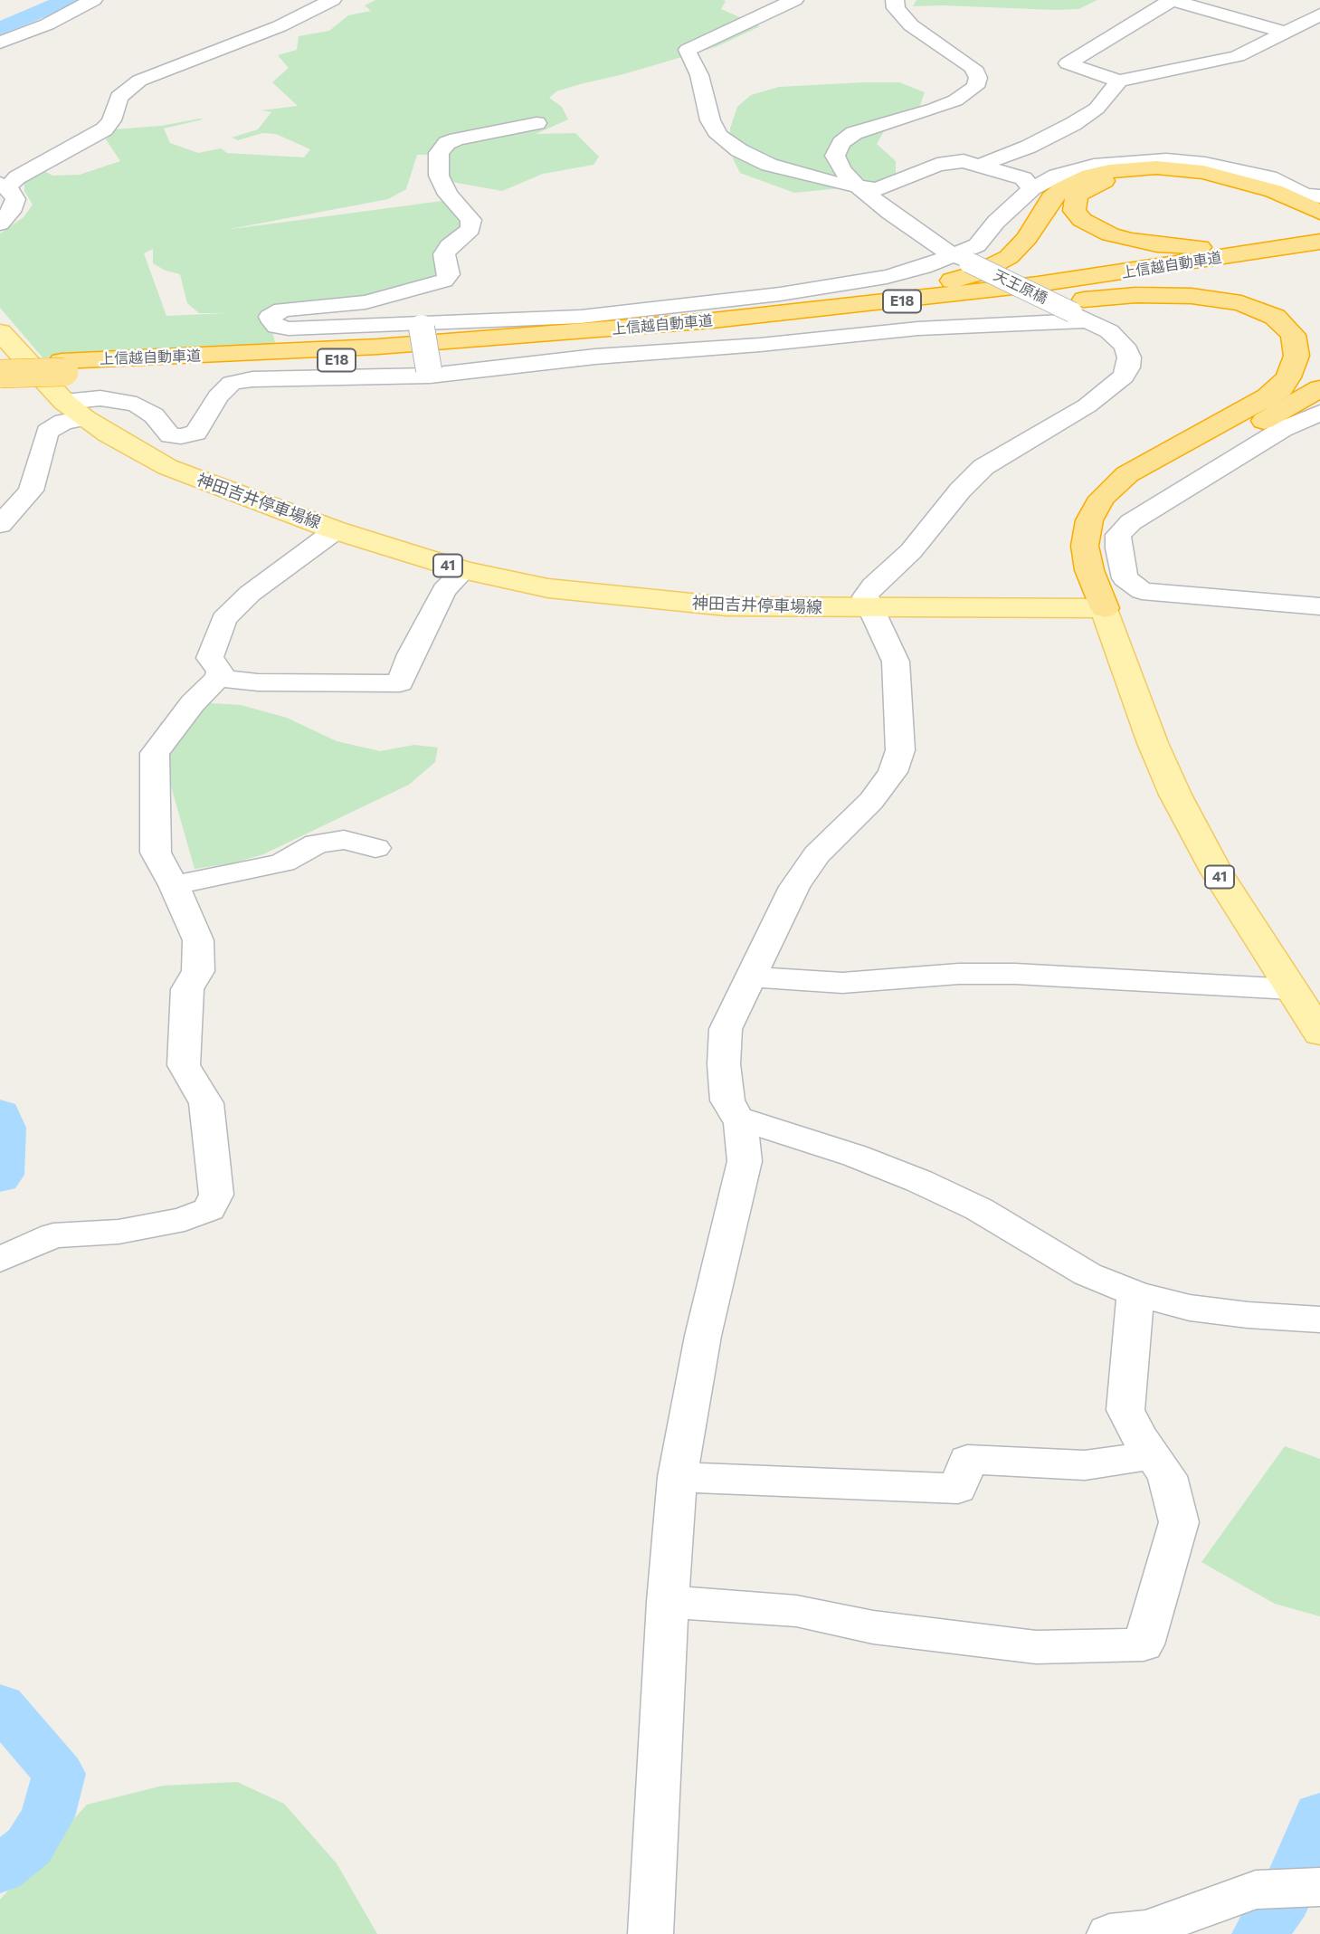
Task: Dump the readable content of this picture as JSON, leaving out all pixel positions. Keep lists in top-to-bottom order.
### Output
{
  "streets": {
    "highway": ["上信越自動車道", "E18"],
    "main road": ["神田吉井停車場線", "41"],
    "street": ["天王原橋"]
  },
  "crossings": [
    ["天王原橋", "神田吉井停車場線"],
    ["神田吉井停車場線", "41"]
  ]
}
